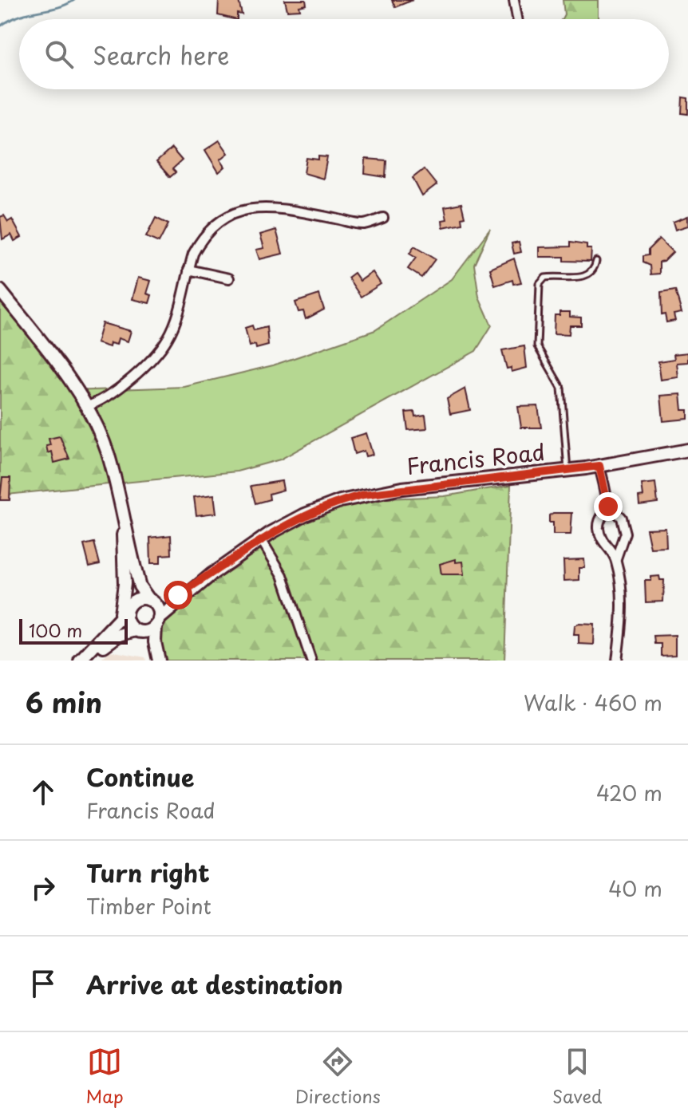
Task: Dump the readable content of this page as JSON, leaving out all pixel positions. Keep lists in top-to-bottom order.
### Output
{
  "streets": {
    "street": ["Francis Road"]
  },
  "scale_bar": "100 m",
  "page": {
    "search": "Search here",
    "scale": "100 m",
    "heading": ["6 min", "Walk · 460 m"],
    "list": [
      ["Continue", "Francis Road", "420 m"],
      ["Turn right", "Timber Point", "40 m"],
      "Arrive at destination"
    ],
    "nav": ["Map", "Directions", "Saved"]
  }
}
